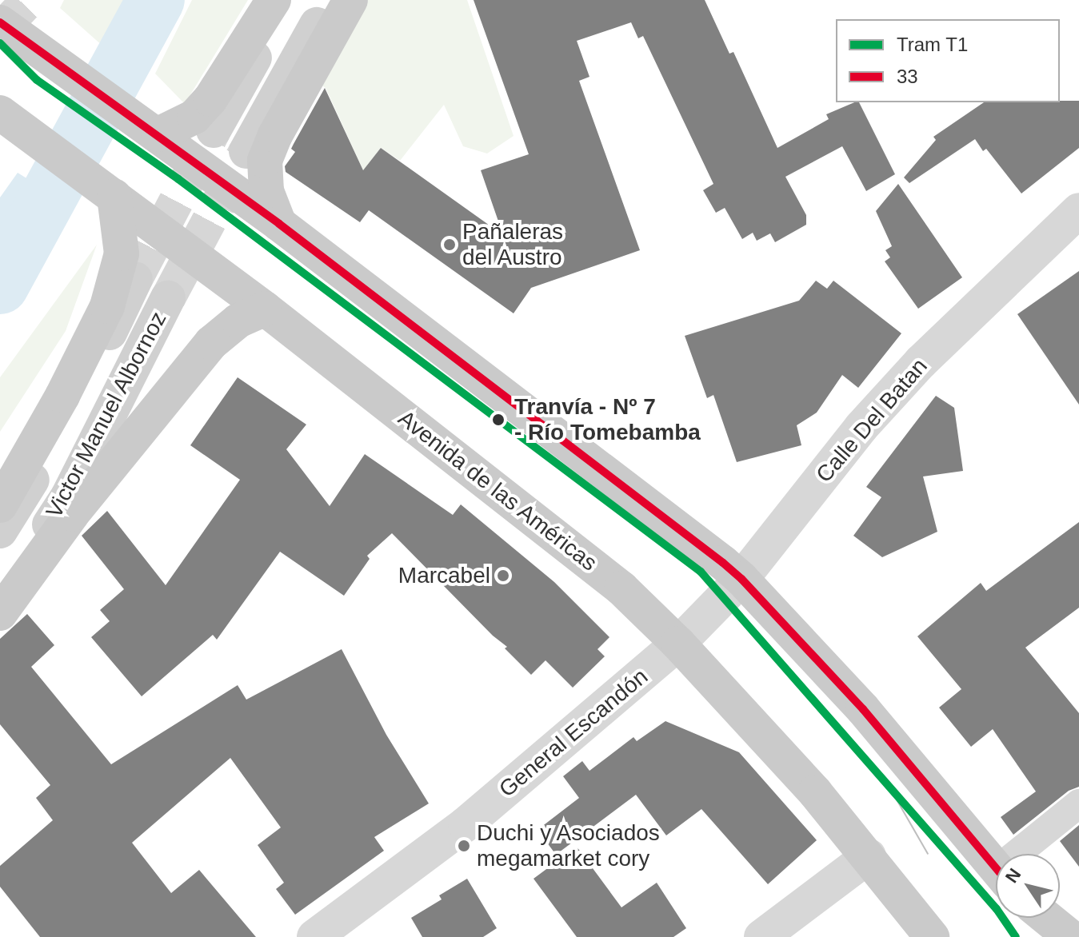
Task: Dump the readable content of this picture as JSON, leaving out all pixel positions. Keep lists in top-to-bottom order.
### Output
{
  "streets": {
    "main road": ["Victor Manuel Albornoz", "Avenida de las Américas"],
    "street": ["Calle Del Batan", "General Escandón"]
  },
  "crossings": [
    ["Calle Del Batan", "Avenida de las Américas"],
    ["Calle Del Batan", "General Escandón"],
    ["Avenida de las Américas", "General Escandón"]
  ],
  "places": [
    "Pañaleras del Austro",
    "Tranvía - Nº 7 - Río Tomebamba",
    "Marcabel",
    "Duchi y Asociados megamarket cory"
  ],
  "lines": ["transit line 33", "tram line T1"],
  "legend": ["Tram T1", "33"],
  "north": "top left"
}
